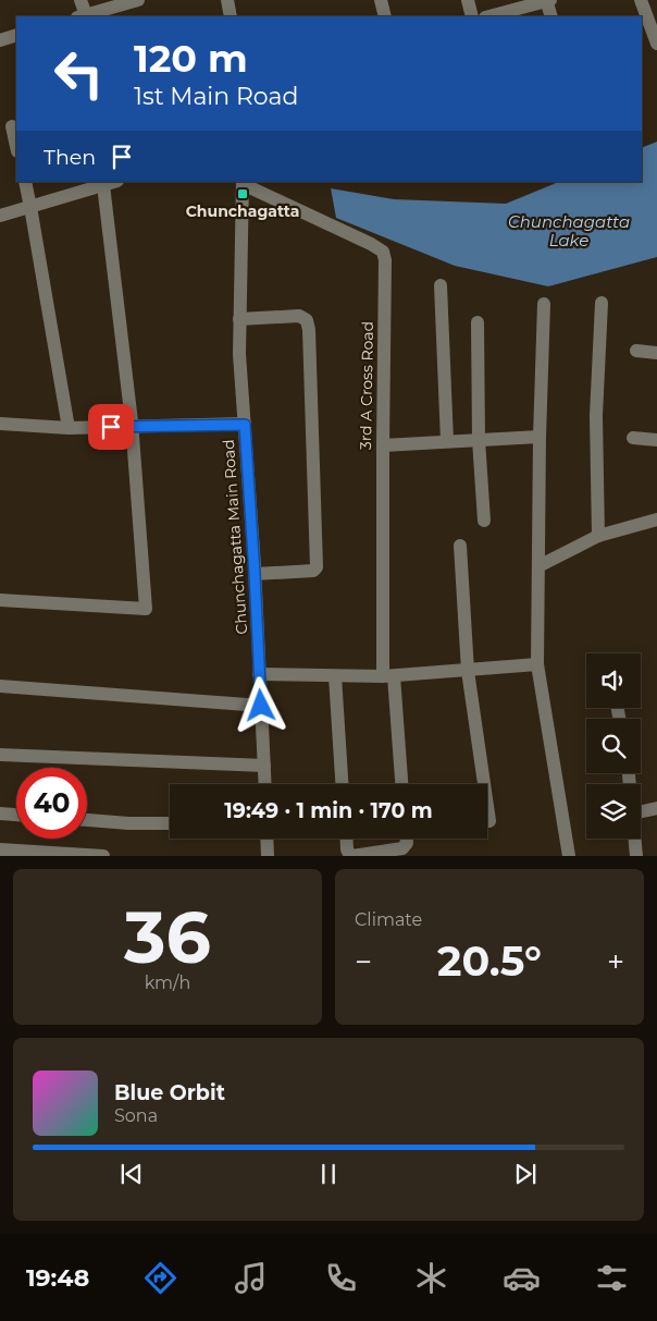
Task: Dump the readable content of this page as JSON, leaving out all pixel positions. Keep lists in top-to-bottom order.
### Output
{
  "streets": {
    "street": ["3rd A Cross Road", "Chunchagatta Main Road"]
  },
  "crossings": [
    ["3rd A Cross Road", "Chunchagatta Main Road"]
  ],
  "water": ["Chunchagatta Lake"],
  "places": {
    "transit": ["Chunchagatta"]
  },
  "page": {
    "turn": ["120 m", "1st Main Road"],
    "then": "Then",
    "limit": "40",
    "trip": "19:49 · 1 min · 170 m",
    "tile": [
      ["36", "km/h"],
      "Climate"
    ],
    "heat": ["−", "20.5°", "+"],
    "song": ["Blue Orbit", "Sona"],
    "tabs": "19:48"
  }
}
